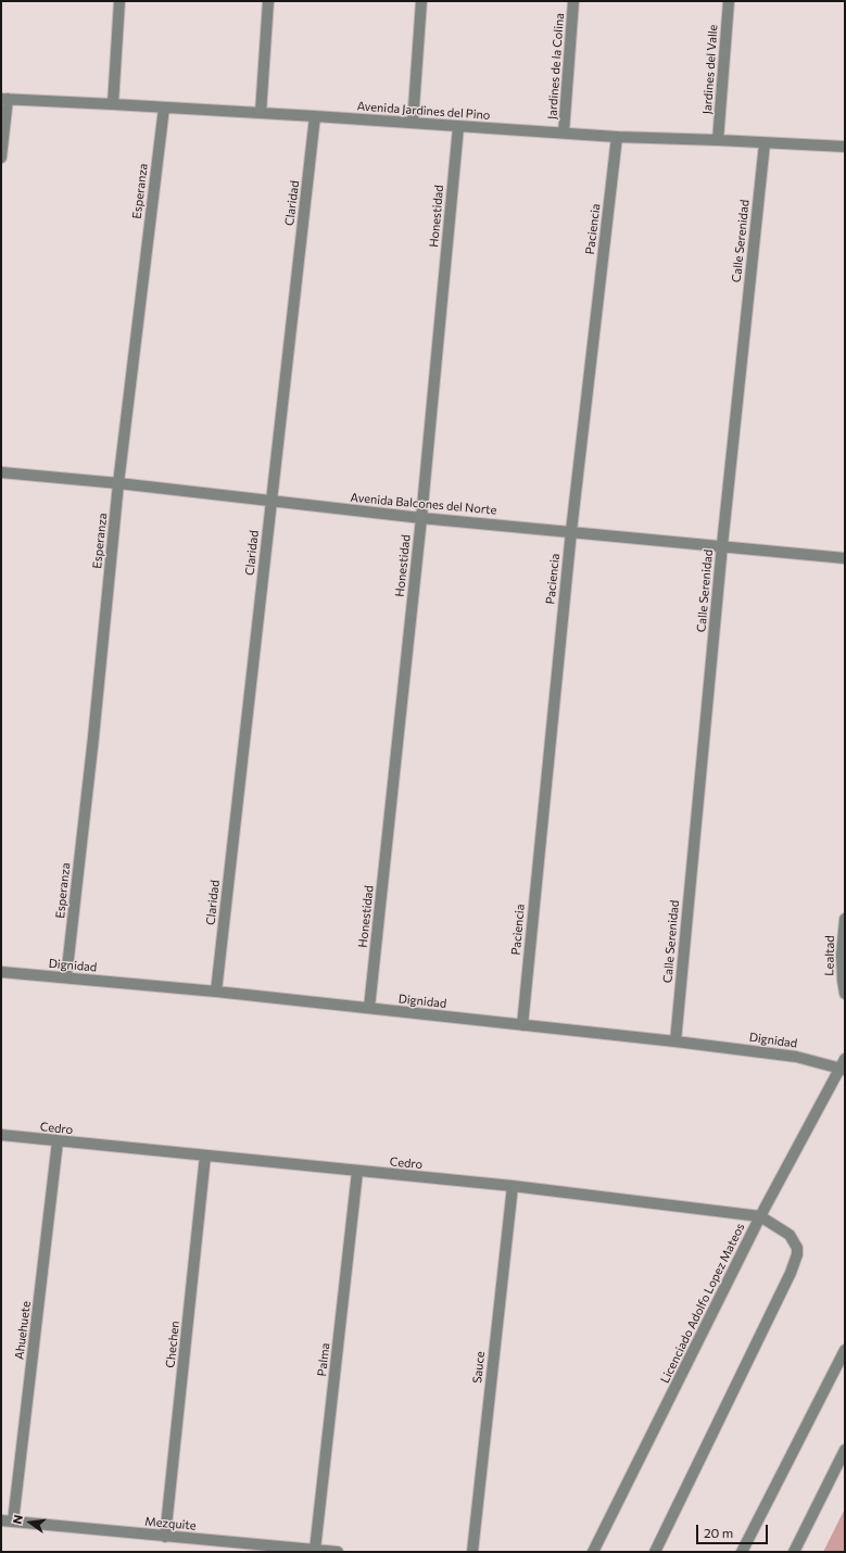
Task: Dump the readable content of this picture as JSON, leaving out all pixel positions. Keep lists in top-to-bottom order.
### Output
{
  "streets": {
    "street": [
      "Jardines de la Colina",
      "Jardines del Valle",
      "Avenida Jardines del Pino",
      "Esperanza",
      "Claridad",
      "Honestidad",
      "Paciencia",
      "Calle Serenidad",
      "Avenida Balcones del Norte",
      "Lealtad",
      "Dignidad",
      "Cedro",
      "Licenciado Adolfo Lopez Mateos",
      "Ahuehuete",
      "Chechen",
      "Palma",
      "Sauce",
      "Mezquite"
    ]
  },
  "crossings": [
    ["Jardines de la Colina", "Avenida Jardines del Pino"],
    ["Jardines del Valle", "Avenida Jardines del Pino"],
    ["Avenida Jardines del Pino", "Esperanza"],
    ["Avenida Jardines del Pino", "Claridad"],
    ["Avenida Jardines del Pino", "Honestidad"],
    ["Avenida Jardines del Pino", "Paciencia"],
    ["Avenida Jardines del Pino", "Calle Serenidad"],
    ["Esperanza", "Avenida Balcones del Norte"],
    ["Esperanza", "Dignidad"],
    ["Claridad", "Avenida Balcones del Norte"],
    ["Claridad", "Dignidad"],
    ["Honestidad", "Avenida Balcones del Norte"],
    ["Honestidad", "Dignidad"],
    ["Paciencia", "Avenida Balcones del Norte"],
    ["Paciencia", "Dignidad"],
    ["Calle Serenidad", "Avenida Balcones del Norte"],
    ["Calle Serenidad", "Dignidad"],
    ["Dignidad", "Licenciado Adolfo Lopez Mateos"],
    ["Cedro", "Licenciado Adolfo Lopez Mateos"],
    ["Cedro", "Ahuehuete"],
    ["Cedro", "Chechen"],
    ["Cedro", "Palma"],
    ["Cedro", "Sauce"],
    ["Ahuehuete", "Mezquite"],
    ["Chechen", "Mezquite"],
    ["Palma", "Mezquite"]
  ],
  "scale_bar": "20 m",
  "north": "left"
}
